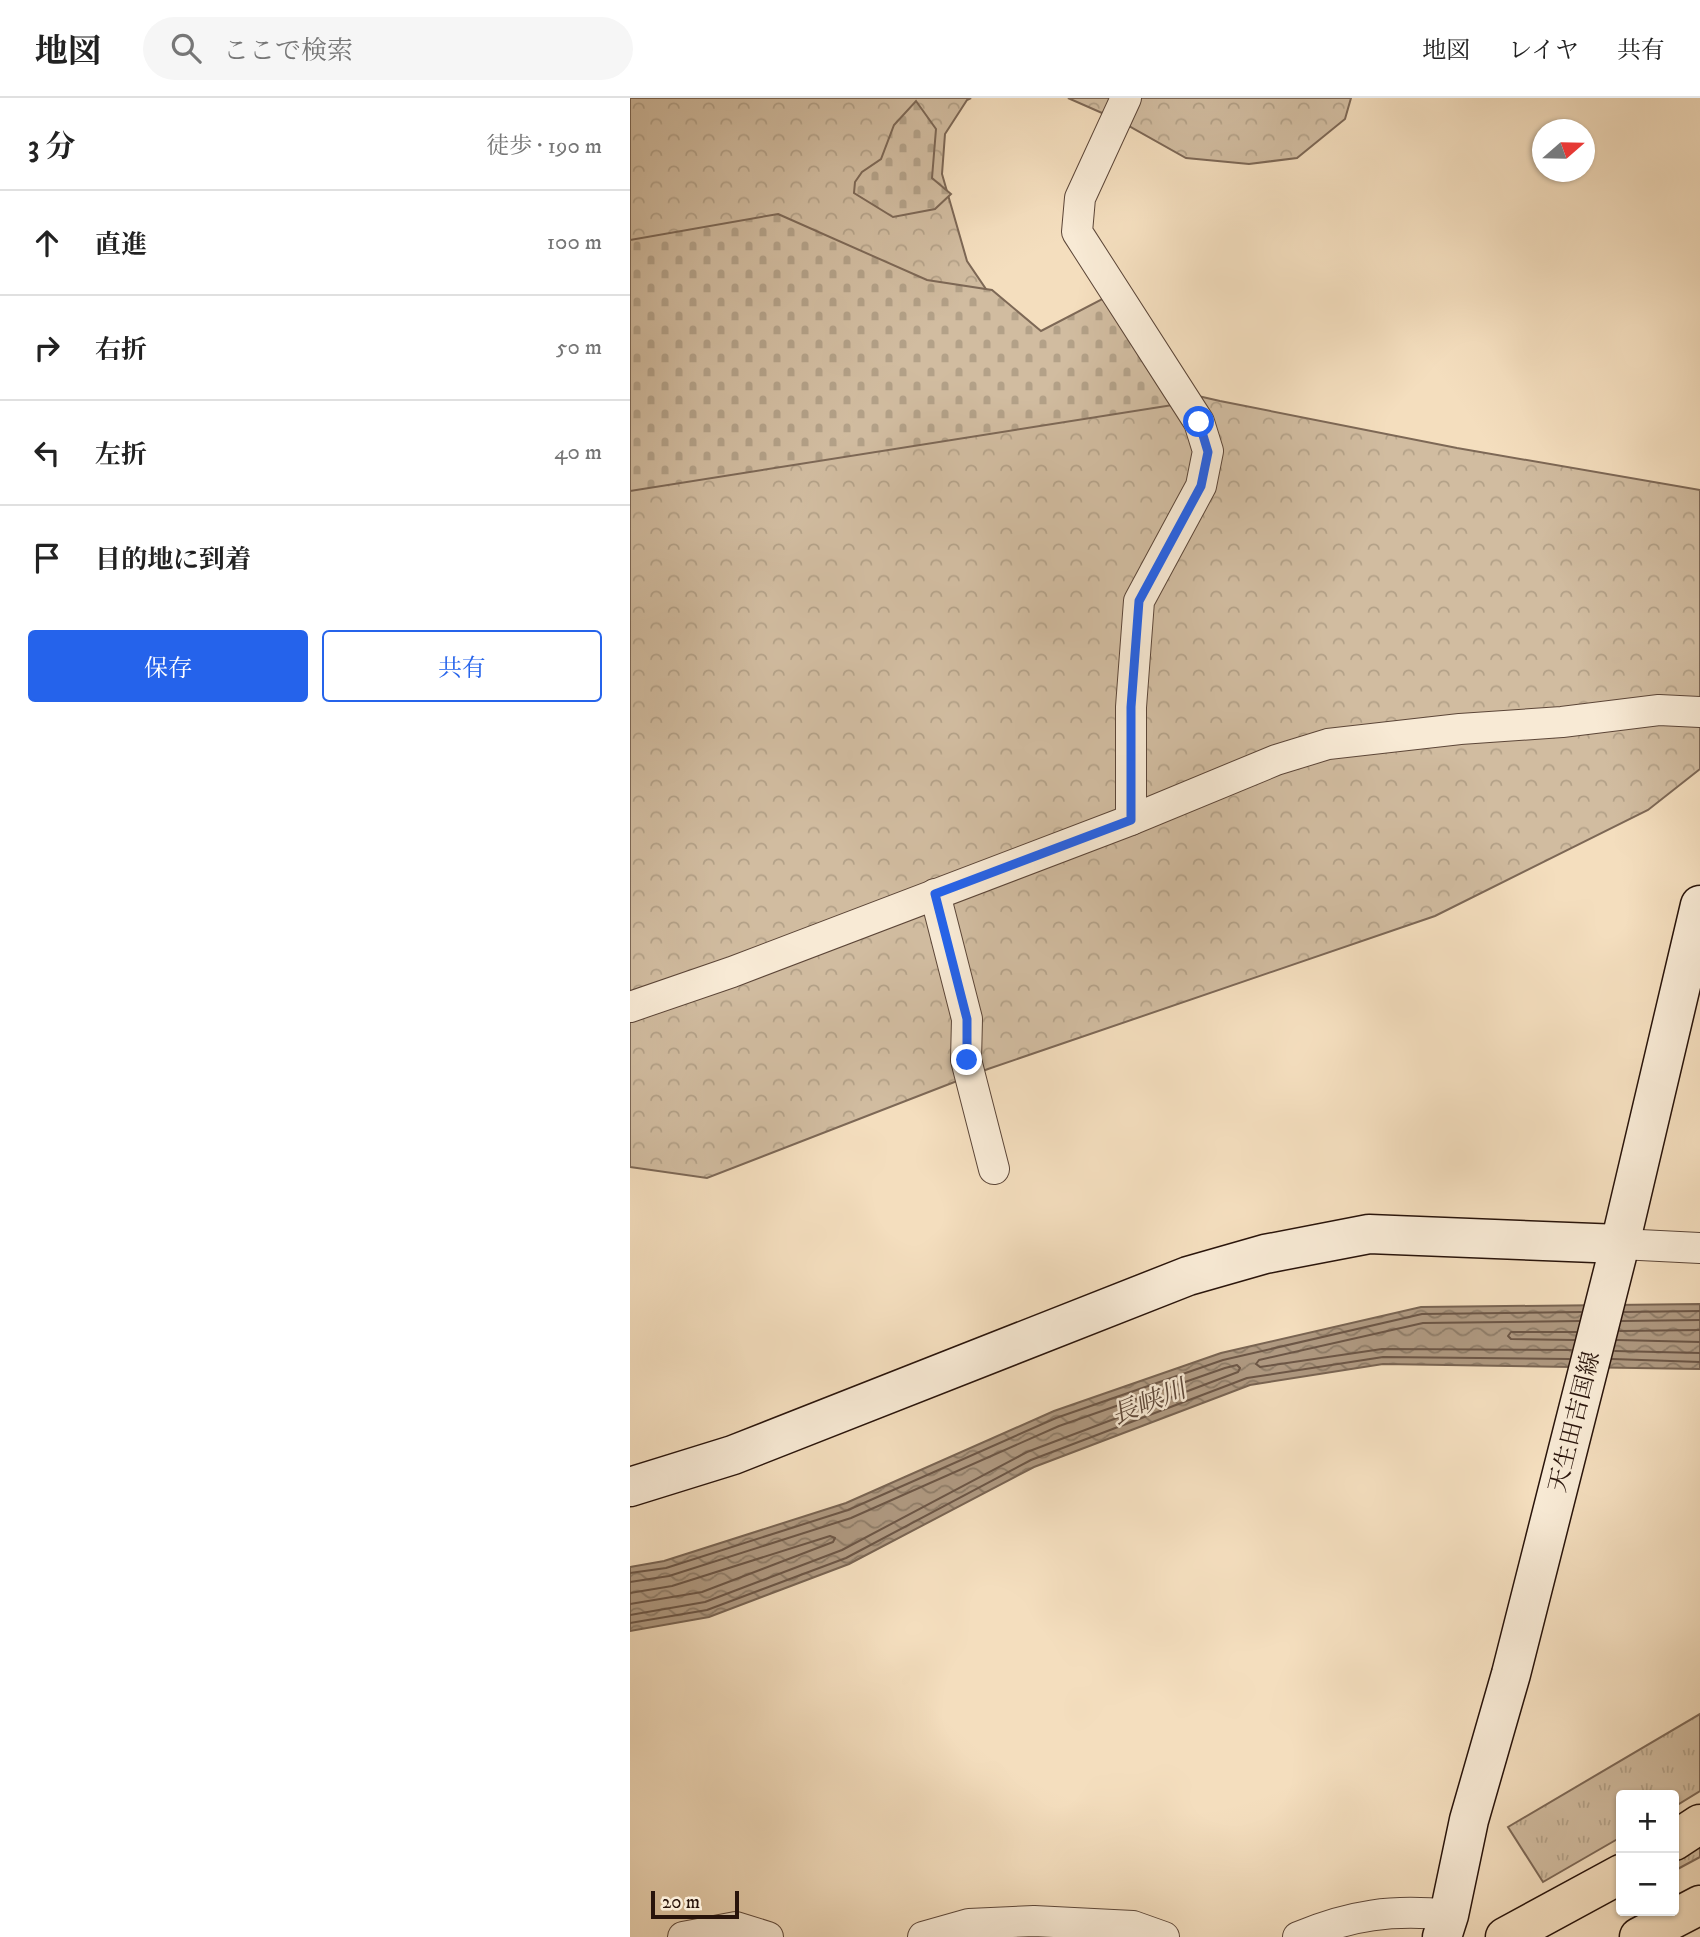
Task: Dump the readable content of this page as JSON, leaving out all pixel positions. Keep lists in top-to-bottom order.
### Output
{
  "streets": {
    "main road": ["天生田吉国線"]
  },
  "water": ["長峡川"],
  "scale_bar": "20 m",
  "north": "right",
  "page": {
    "header": "地図",
    "search": "ここで検索",
    "nav": ["地図", "レイヤ", "共有"],
    "heading": ["3 分", "徒歩 · 190 m"],
    "list": [
      ["直進", "100 m"],
      ["右折", "50 m"],
      ["左折", "40 m"],
      "目的地に到着"
    ],
    "buttons": ["保存", "共有"],
    "map_buttons": ["+", "−"],
    "scale": "20 m"
  }
}
